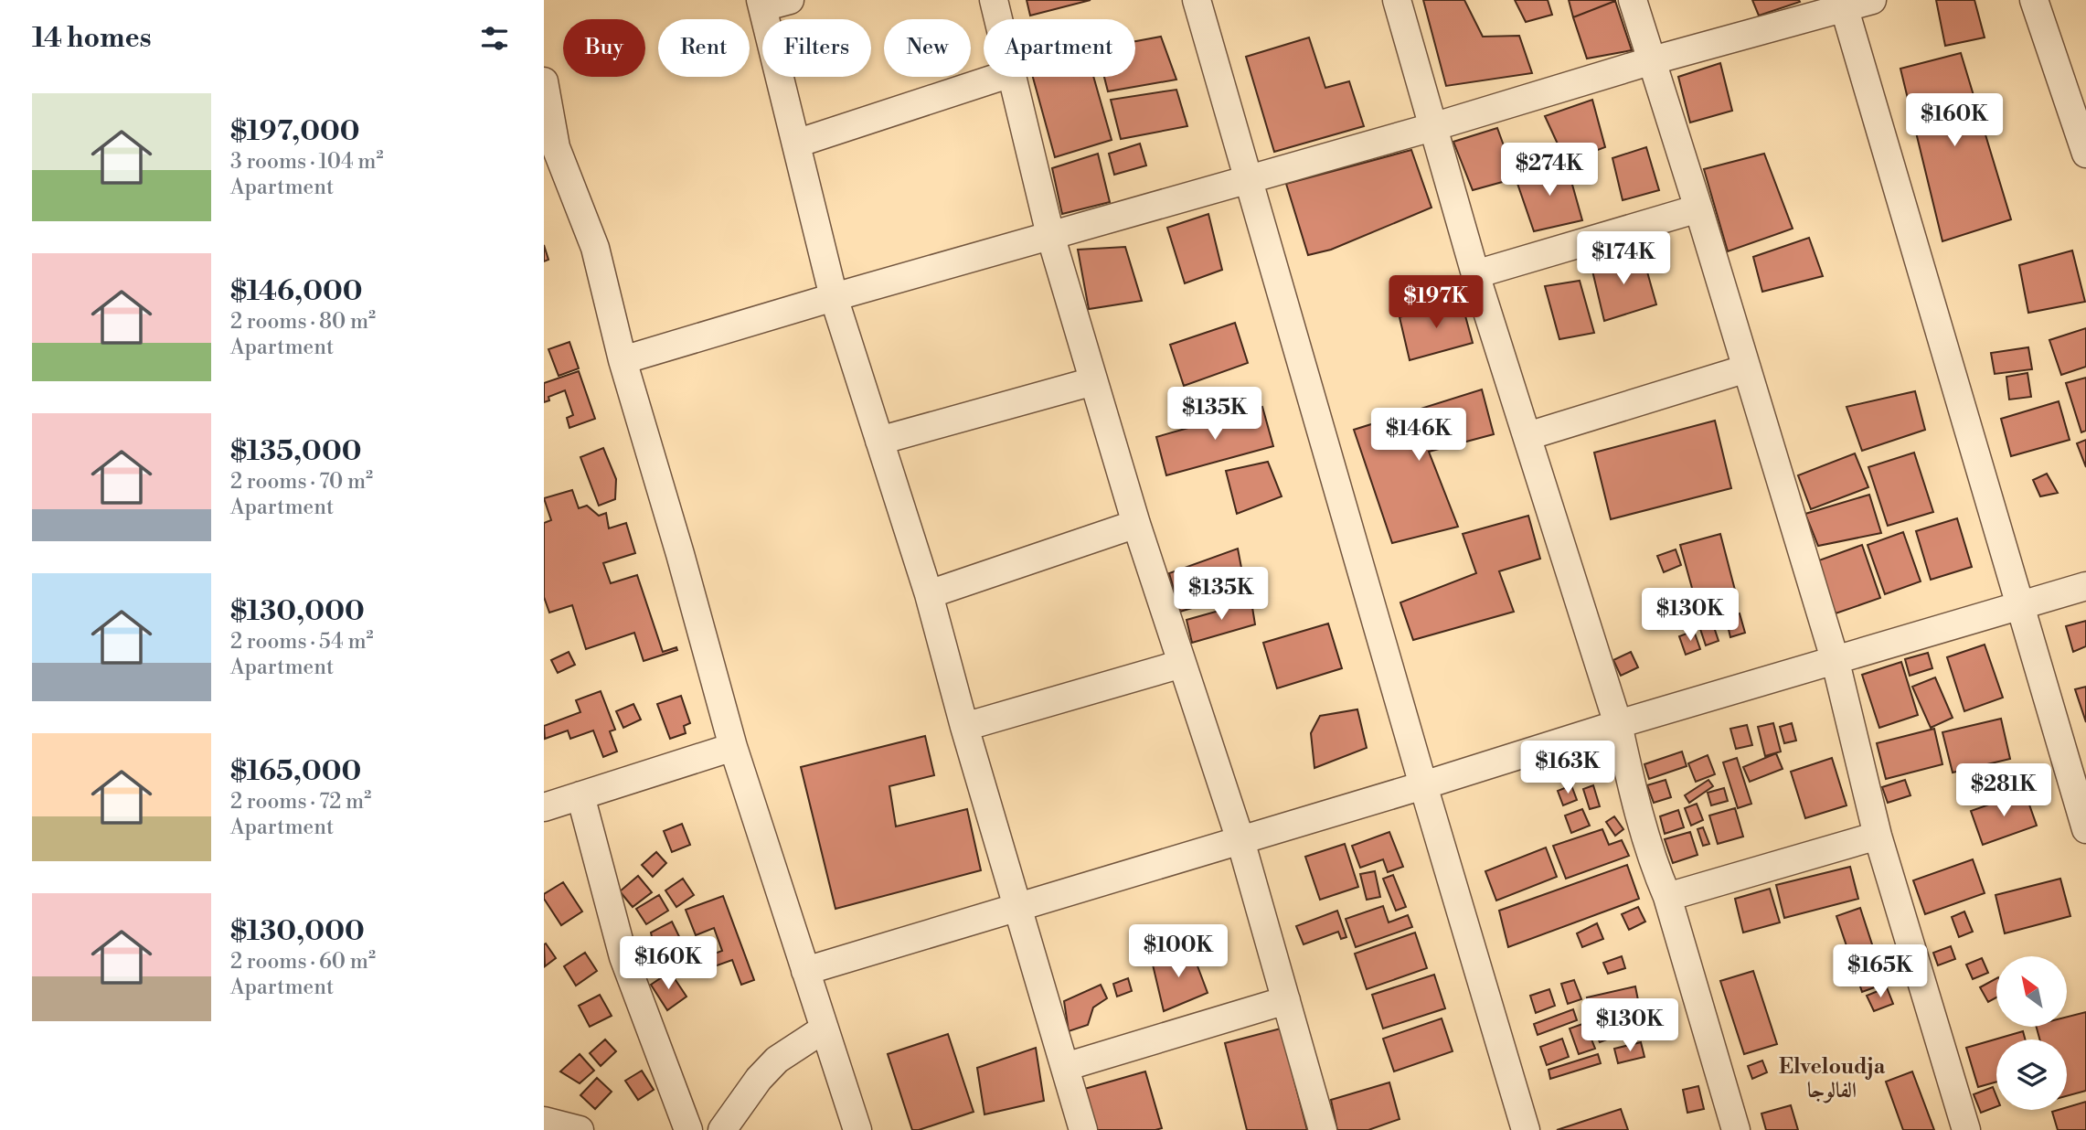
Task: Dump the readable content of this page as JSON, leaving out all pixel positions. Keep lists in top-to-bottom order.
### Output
{
  "districts": ["Elveloudja الفالوجا"],
  "north": "top left",
  "page": {
    "heading": "14 homes",
    "chip": [
      "Buy",
      "Rent",
      "Filters",
      "New",
      "Apartment"
    ],
    "list": [
      {
        "name": "$197,000",
        "note": "3 rooms · 104 m² · Apartment"
      },
      {
        "name": "$146,000",
        "note": "2 rooms · 80 m² · Apartment"
      },
      {
        "name": "$135,000",
        "note": "2 rooms · 70 m² · Apartment"
      },
      {
        "name": "$130,000",
        "note": "2 rooms · 54 m² · Apartment"
      },
      {
        "name": "$165,000",
        "note": "2 rooms · 72 m² · Apartment"
      },
      {
        "name": "$130,000",
        "note": "2 rooms · 60 m² · Apartment"
      }
    ],
    "price": [
      "$160K",
      "$274K",
      "$174K",
      "$197K",
      "$135K",
      "$146K",
      "$135K",
      "$130K",
      "$163K",
      "$281K",
      "$100K",
      "$160K",
      "$165K",
      "$130K"
    ]
  }
}
